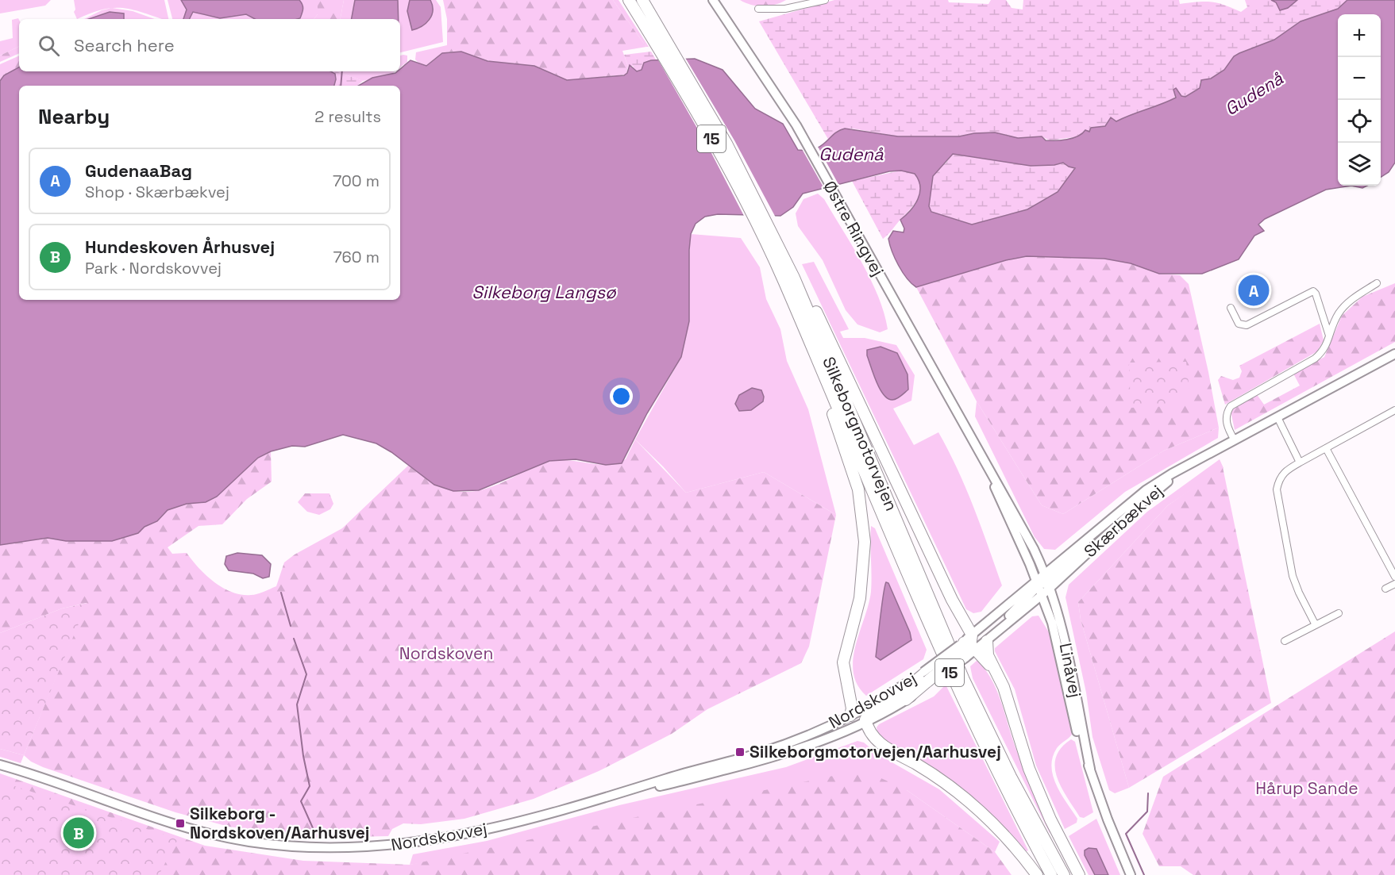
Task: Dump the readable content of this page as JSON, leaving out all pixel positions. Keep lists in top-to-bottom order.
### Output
{
  "streets": {
    "highway": ["15", "Silkeborgmotorvejen"],
    "street": [
      "Østre Ringvej",
      "Skærbækvej",
      "Linåvej",
      "Nordskovvej"
    ]
  },
  "crossings": [
    ["15", "Silkeborgmotorvejen"],
    ["Østre Ringvej", "Skærbækvej"],
    ["Østre Ringvej", "Linåvej"],
    ["Skærbækvej", "Linåvej"]
  ],
  "water": ["Gudenå", "Silkeborg Langsø"],
  "parks": ["Nordskoven", "Hårup Sande"],
  "places": {
    "transit": ["Silkeborgmotorvejen/Aarhusvej", "Silkeborg - Nordskoven/Aarhusvej"]
  },
  "page": {
    "map_buttons": ["+", "−"],
    "search": "Search here",
    "heading": ["Nearby", "2 results"],
    "list": [
      {
        "mark": "A",
        "name": "GudenaaBag",
        "note": "Shop · Skærbækvej",
        "value": "700 m"
      },
      {
        "mark": "B",
        "name": "Hundeskoven Århusvej",
        "note": "Park · Nordskovvej",
        "value": "760 m"
      }
    ],
    "pins": ["A", "B"]
  }
}
